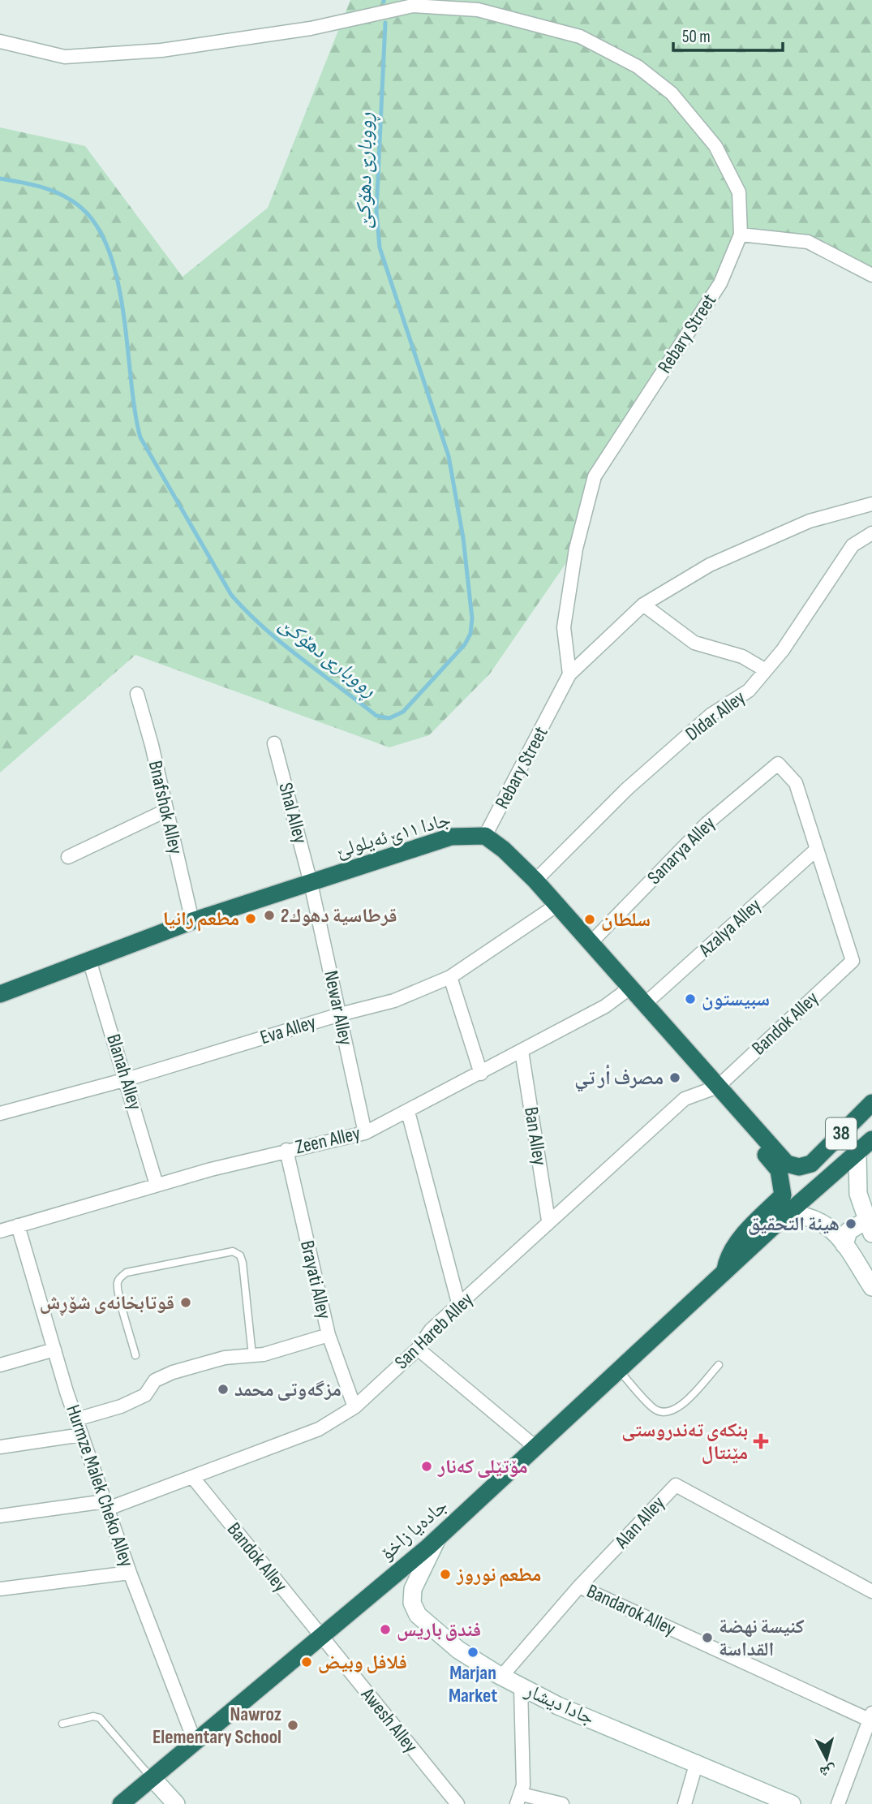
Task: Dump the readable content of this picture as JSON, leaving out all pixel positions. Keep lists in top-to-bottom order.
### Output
{
  "streets": {
    "highway": ["جادا ١١ێ ئه‌یلولێ", "38", "جادەیا زاخۆ"],
    "street": [
      "Rebary Street",
      "Dldar Alley",
      "Bnafshok Alley",
      "Shal Alley",
      "Sanarya Alley",
      "Azalya Alley",
      "Newar Alley",
      "Bandok Alley",
      "Eva Alley",
      "Blanah Alley",
      "Ban Alley",
      "Zeen Alley",
      "Brayati Alley",
      "San Hareb Alley",
      "Hurmze Malek Cheko Alley",
      "Alan Alley",
      "Bandarok Alley",
      "جادا دیشار",
      "Awesh Alley"
    ]
  },
  "crossings": [
    ["Rebary Street", "جادا ١١ێ ئه‌یلولێ"],
    ["Bnafshok Alley", "جادا ١١ێ ئه‌یلولێ"],
    ["Shal Alley", "جادا ١١ێ ئه‌یلولێ"],
    ["Shal Alley", "Newar Alley"],
    ["جادا ١١ێ ئه‌یلولێ", "Newar Alley"],
    ["جادا ١١ێ ئه‌یلولێ", "Blanah Alley"],
    ["Sanarya Alley", "Azalya Alley"],
    ["Sanarya Alley", "Bandok Alley"],
    ["Azalya Alley", "Bandok Alley"],
    ["Newar Alley", "Eva Alley"],
    ["Newar Alley", "Zeen Alley"],
    ["Bandok Alley", "San Hareb Alley"],
    ["Bandok Alley", "جادەیا زاخۆ"],
    ["Bandok Alley", "Awesh Alley"],
    ["Eva Alley", "Blanah Alley"],
    ["Blanah Alley", "Zeen Alley"],
    ["38", "جادەیا زاخۆ"],
    ["Ban Alley", "Zeen Alley"],
    ["Ban Alley", "San Hareb Alley"],
    ["Zeen Alley", "Brayati Alley"],
    ["Zeen Alley", "Hurmze Malek Cheko Alley"],
    ["Brayati Alley", "San Hareb Alley"],
    ["San Hareb Alley", "Hurmze Malek Cheko Alley"],
    ["Hurmze Malek Cheko Alley", "جادەیا زاخۆ"],
    ["Alan Alley", "Bandarok Alley"],
    ["Alan Alley", "جادا دیشار"],
    ["جادەیا زاخۆ", "جادا دیشار"],
    ["جادەیا زاخۆ", "Awesh Alley"]
  ],
  "water": ["ڕووبارێ دهۆكێ"],
  "places": {
    "other": [
      "قرطاسية دهوك2",
      "مطعم رانيا",
      "سلطان",
      "سبيستون",
      "مصرف أر تي",
      "هيئة التحقيق",
      "قوتابخانەی شۆڕش",
      "مزگەوتی محمد",
      "مۆتێلی کەنار",
      "مطعم نوروز",
      "فندق باريس",
      "كنيسة نهضة القداسة",
      "Marjan Market",
      "فلافل وبيض",
      "Nawroz Elementary School"
    ],
    "health": ["بنکەی تەندروستی مێنتال"]
  },
  "scale_bar": "50 m",
  "north": "bottom"
}
